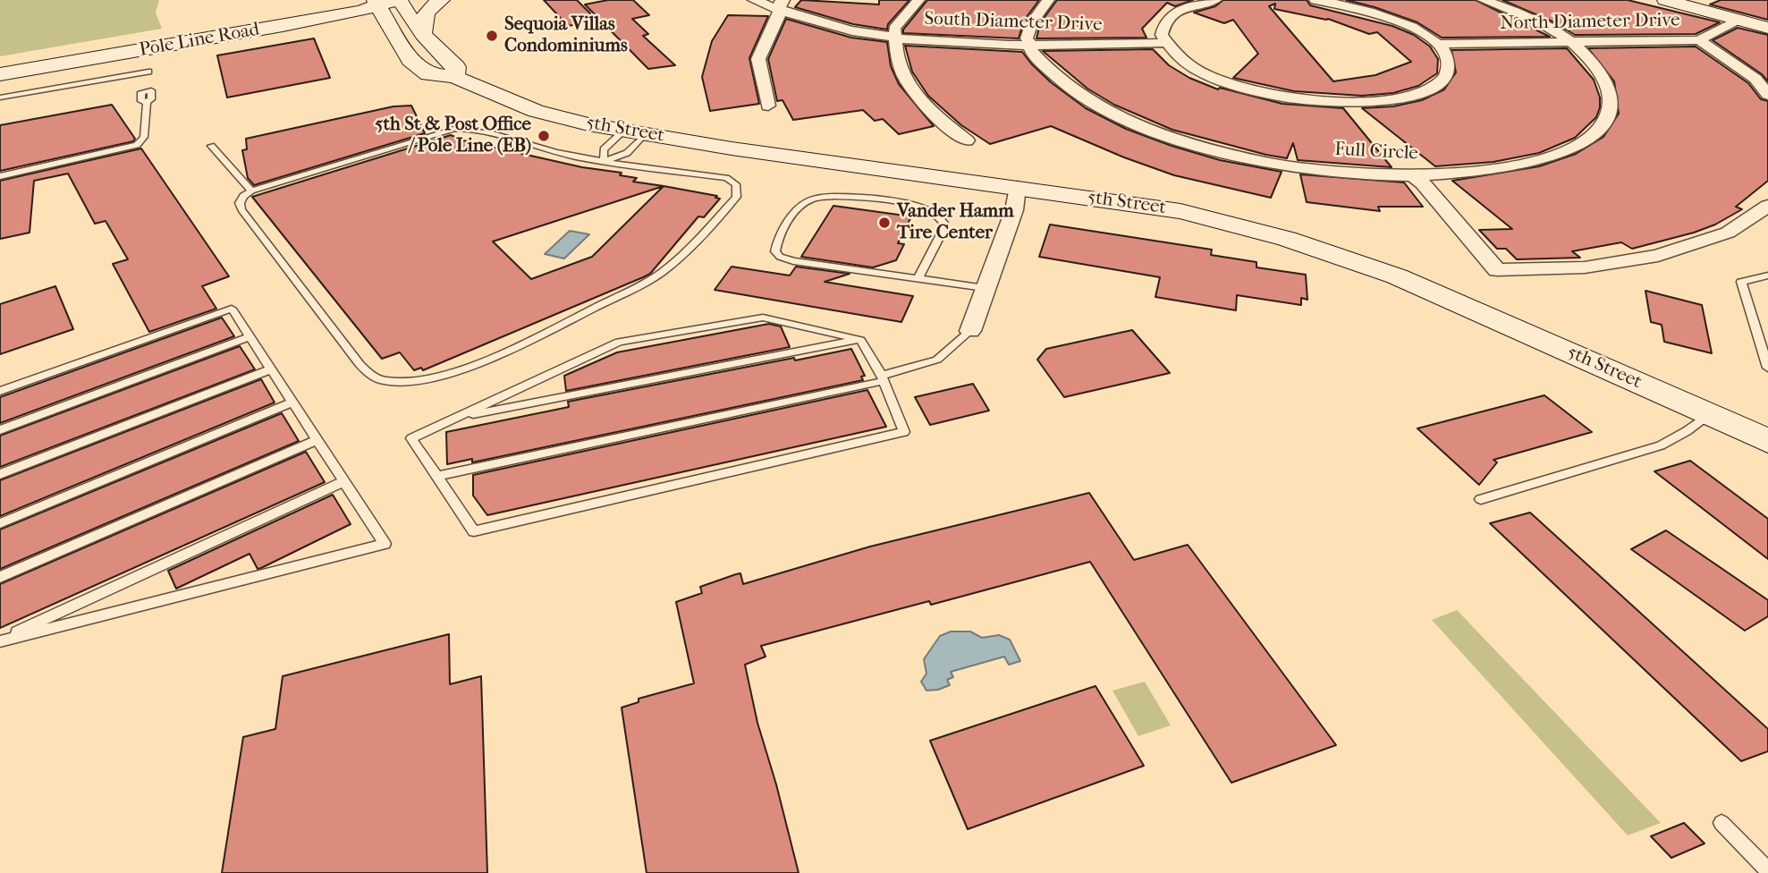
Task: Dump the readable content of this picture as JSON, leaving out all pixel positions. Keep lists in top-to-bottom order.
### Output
{
  "streets": {
    "main road": ["Pole Line Road", "5th Street"],
    "street": ["South Diameter Drive", "North Diameter Drive", "Full Circle"]
  },
  "crossings": [
    ["South Diameter Drive", "Full Circle"],
    ["North Diameter Drive", "Full Circle"],
    ["Pole Line Road", "5th Street"]
  ],
  "places": ["Sequoia Villas Condominiums", "5th St & Post Office / Pole Line (EB)", "Vander Hamm Tire Center"]
}
